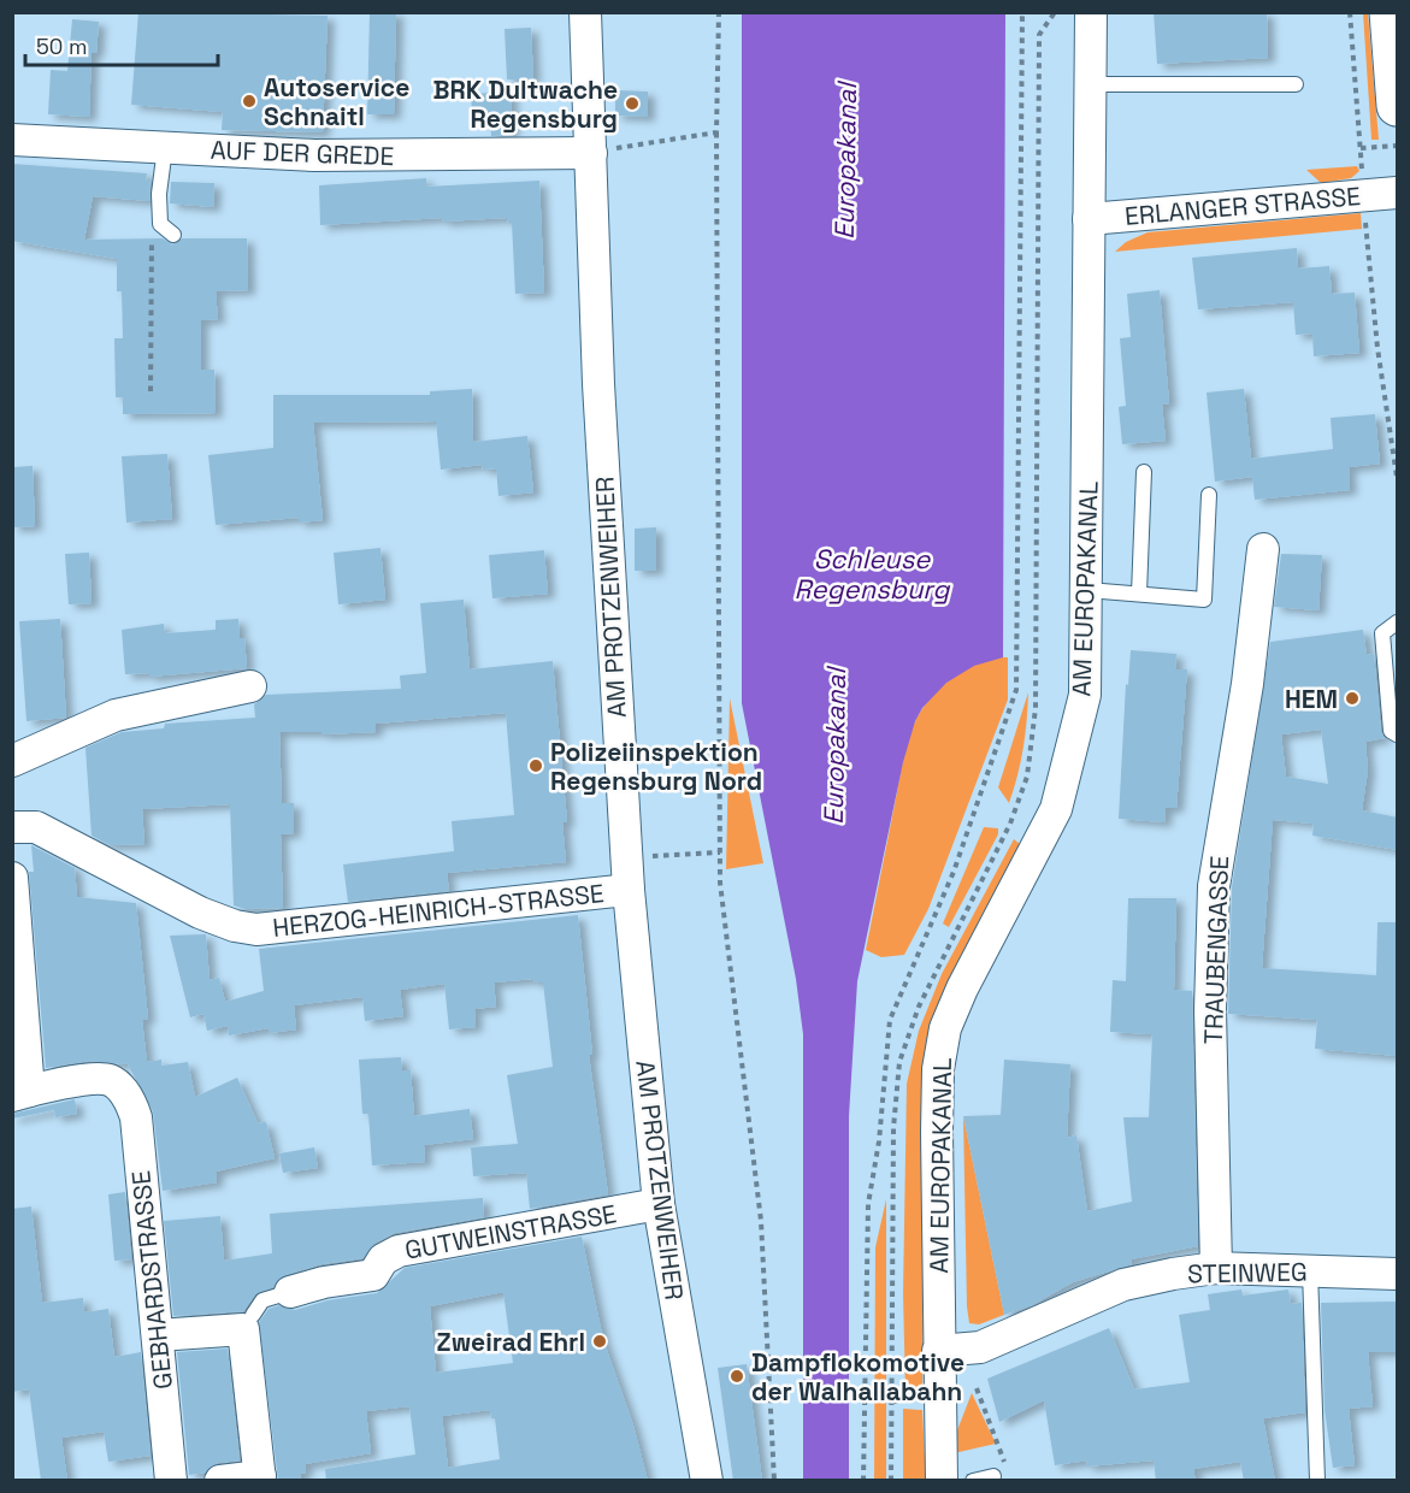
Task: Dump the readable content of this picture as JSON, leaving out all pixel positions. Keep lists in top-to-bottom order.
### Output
{
  "streets": {
    "street": [
      "AUF DER GREDE",
      "ERLANGER STRASSE",
      "AM EUROPAKANAL",
      "AM PROTZENWEIHER",
      "HERZOG-HEINRICH-STRASSE",
      "TRAUBENGASSE",
      "GUTWEINSTRASSE",
      "STEINWEG",
      "GEBHARDSTRASSE"
    ]
  },
  "crossings": [
    ["AUF DER GREDE", "AM PROTZENWEIHER"],
    ["ERLANGER STRASSE", "AM EUROPAKANAL"],
    ["AM EUROPAKANAL", "STEINWEG"],
    ["AM PROTZENWEIHER", "HERZOG-HEINRICH-STRASSE"],
    ["AM PROTZENWEIHER", "GUTWEINSTRASSE"],
    ["TRAUBENGASSE", "STEINWEG"]
  ],
  "water": ["Europakanal", "Schleuse Regensburg"],
  "places": [
    "Autoservice Schnaitl",
    "BRK Dultwache Regensburg",
    "HEM",
    "Polizeiinspektion Regensburg Nord",
    "Zweirad Ehrl",
    "Dampflokomotive der Walhallabahn"
  ],
  "scale_bar": "50 m"
}
